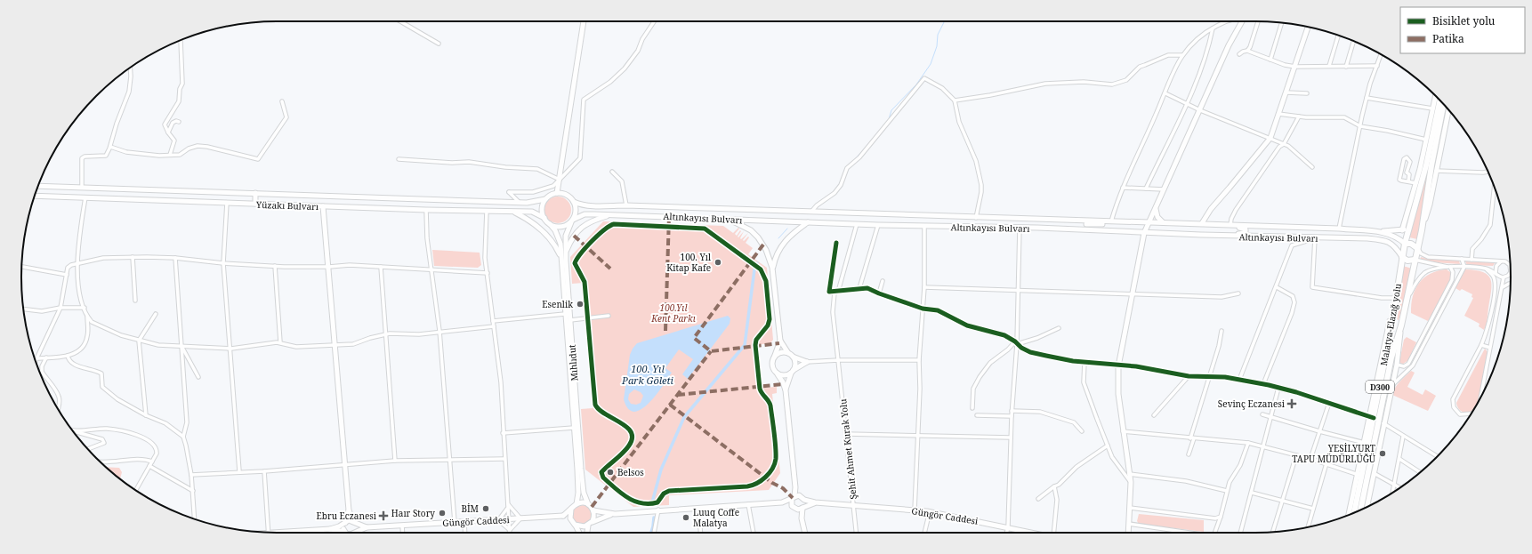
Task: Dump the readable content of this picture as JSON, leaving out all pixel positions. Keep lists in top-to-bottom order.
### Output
{
  "streets": {
    "highway": ["Malatya-Elazığ yolu", "D300"],
    "main road": [
      "Yüzakı Bulvarı",
      "Altınkayısı Bulvarı",
      "Mıhlıdut",
      "Güngör Caddesi"
    ],
    "street": ["Şehit Ahmet Kurak Yolu"]
  },
  "crossings": [
    ["Yüzakı Bulvarı", "Altınkayısı Bulvarı"],
    ["Yüzakı Bulvarı", "Mıhlıdut"],
    ["Altınkayısı Bulvarı", "Malatya-Elazığ yolu"],
    ["Altınkayısı Bulvarı", "Mıhlıdut"],
    ["Altınkayısı Bulvarı", "Şehit Ahmet Kurak Yolu"],
    ["Şehit Ahmet Kurak Yolu", "Güngör Caddesi"]
  ],
  "water": ["100. Yıl Park Göleti"],
  "parks": ["100.Yıl Kent Parkı"],
  "places": {
    "other": [
      "100. Yıl Kitap Kafe",
      "Esenlik",
      "YEŞİLYURT TAPU MÜDÜRLÜĞÜ",
      "Belsos",
      "BİM",
      "Haır Story",
      "Luuq Coffe Malatya"
    ],
    "health": ["Sevinç Eczanesi", "Ebru Eczanesi"]
  },
  "legend": ["Bisiklet yolu", "Patika"]
}
